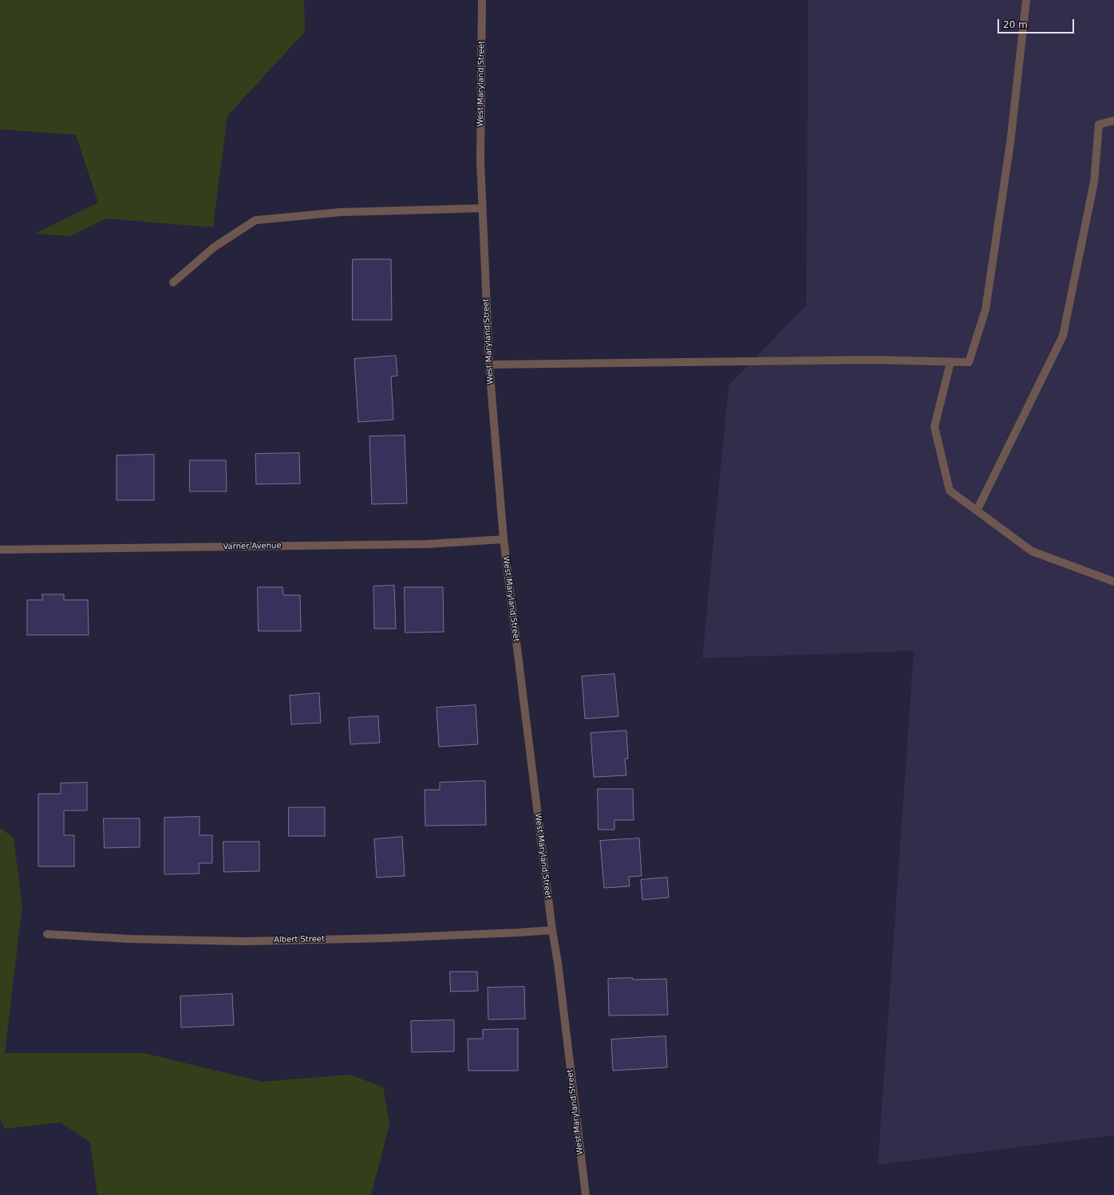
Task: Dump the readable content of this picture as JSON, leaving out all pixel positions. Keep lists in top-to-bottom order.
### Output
{
  "streets": {
    "street": ["West Maryland Street", "Varner Avenue", "Albert Street"]
  },
  "crossings": [
    ["West Maryland Street", "Varner Avenue"],
    ["West Maryland Street", "Albert Street"]
  ],
  "scale_bar": "20 m"
}
